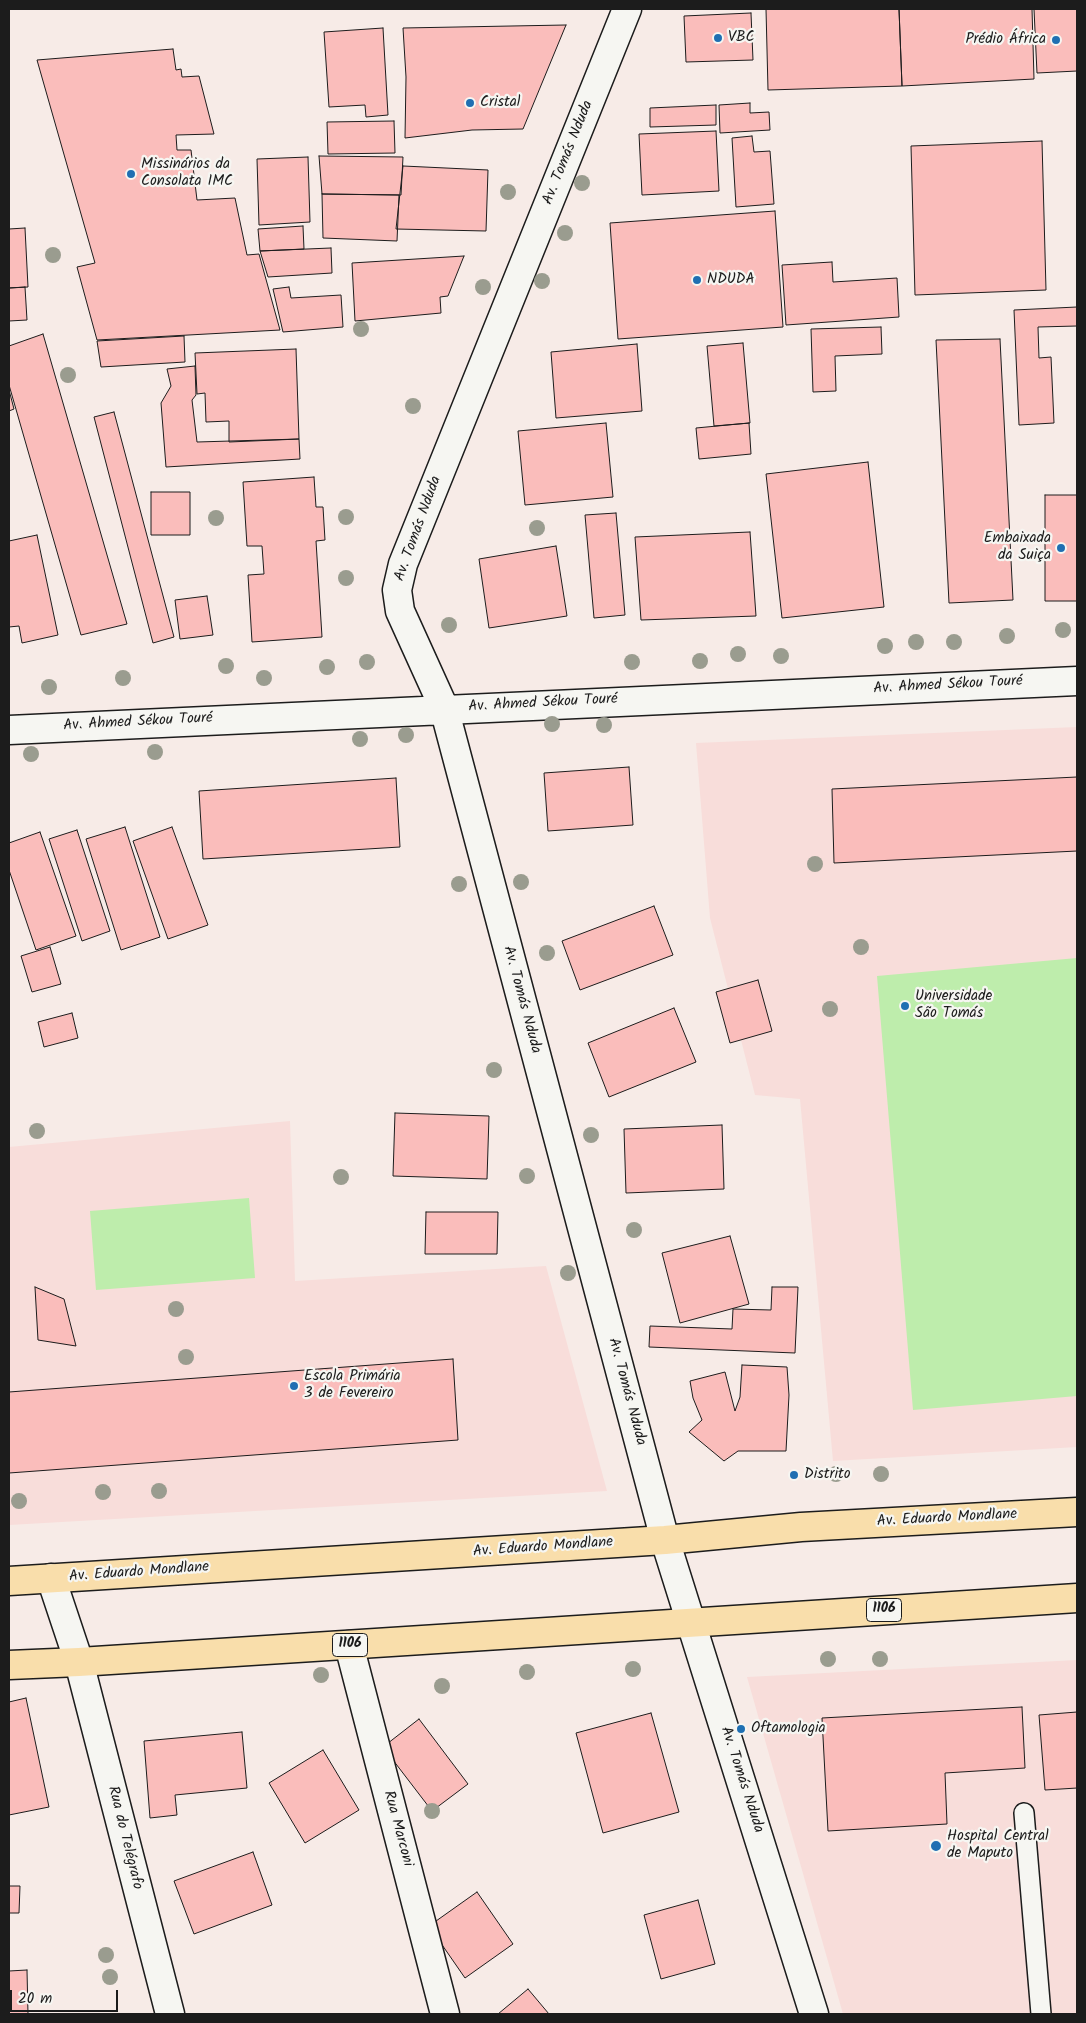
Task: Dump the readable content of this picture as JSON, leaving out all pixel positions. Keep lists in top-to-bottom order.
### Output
{
  "streets": {
    "main road": ["Av. Eduardo Mondlane", "1106"],
    "street": [
      "Av. Tomás Nduda",
      "Av. Ahmed Sékou Touré",
      "Rua Marconi",
      "Rua do Telégrafo"
    ]
  },
  "crossings": [
    ["Av. Tomás Nduda", "Av. Ahmed Sékou Touré"],
    ["Av. Tomás Nduda", "Av. Eduardo Mondlane"],
    ["Av. Tomás Nduda", "1106"],
    ["Av. Eduardo Mondlane", "Rua do Telégrafo"],
    ["1106", "Rua Marconi"],
    ["1106", "Rua do Telégrafo"]
  ],
  "places": [
    "VBC",
    "Prédio África",
    "Cristal",
    "Missinários da Consolata IMC",
    "NDUDA",
    "Embaixada da Suiça",
    "Universidade São Tomás",
    "Escola Primária 3 de Fevereiro",
    "Distrito",
    "Oftamologia",
    "Hospital Central de Maputo"
  ],
  "scale_bar": "20 m"
}
